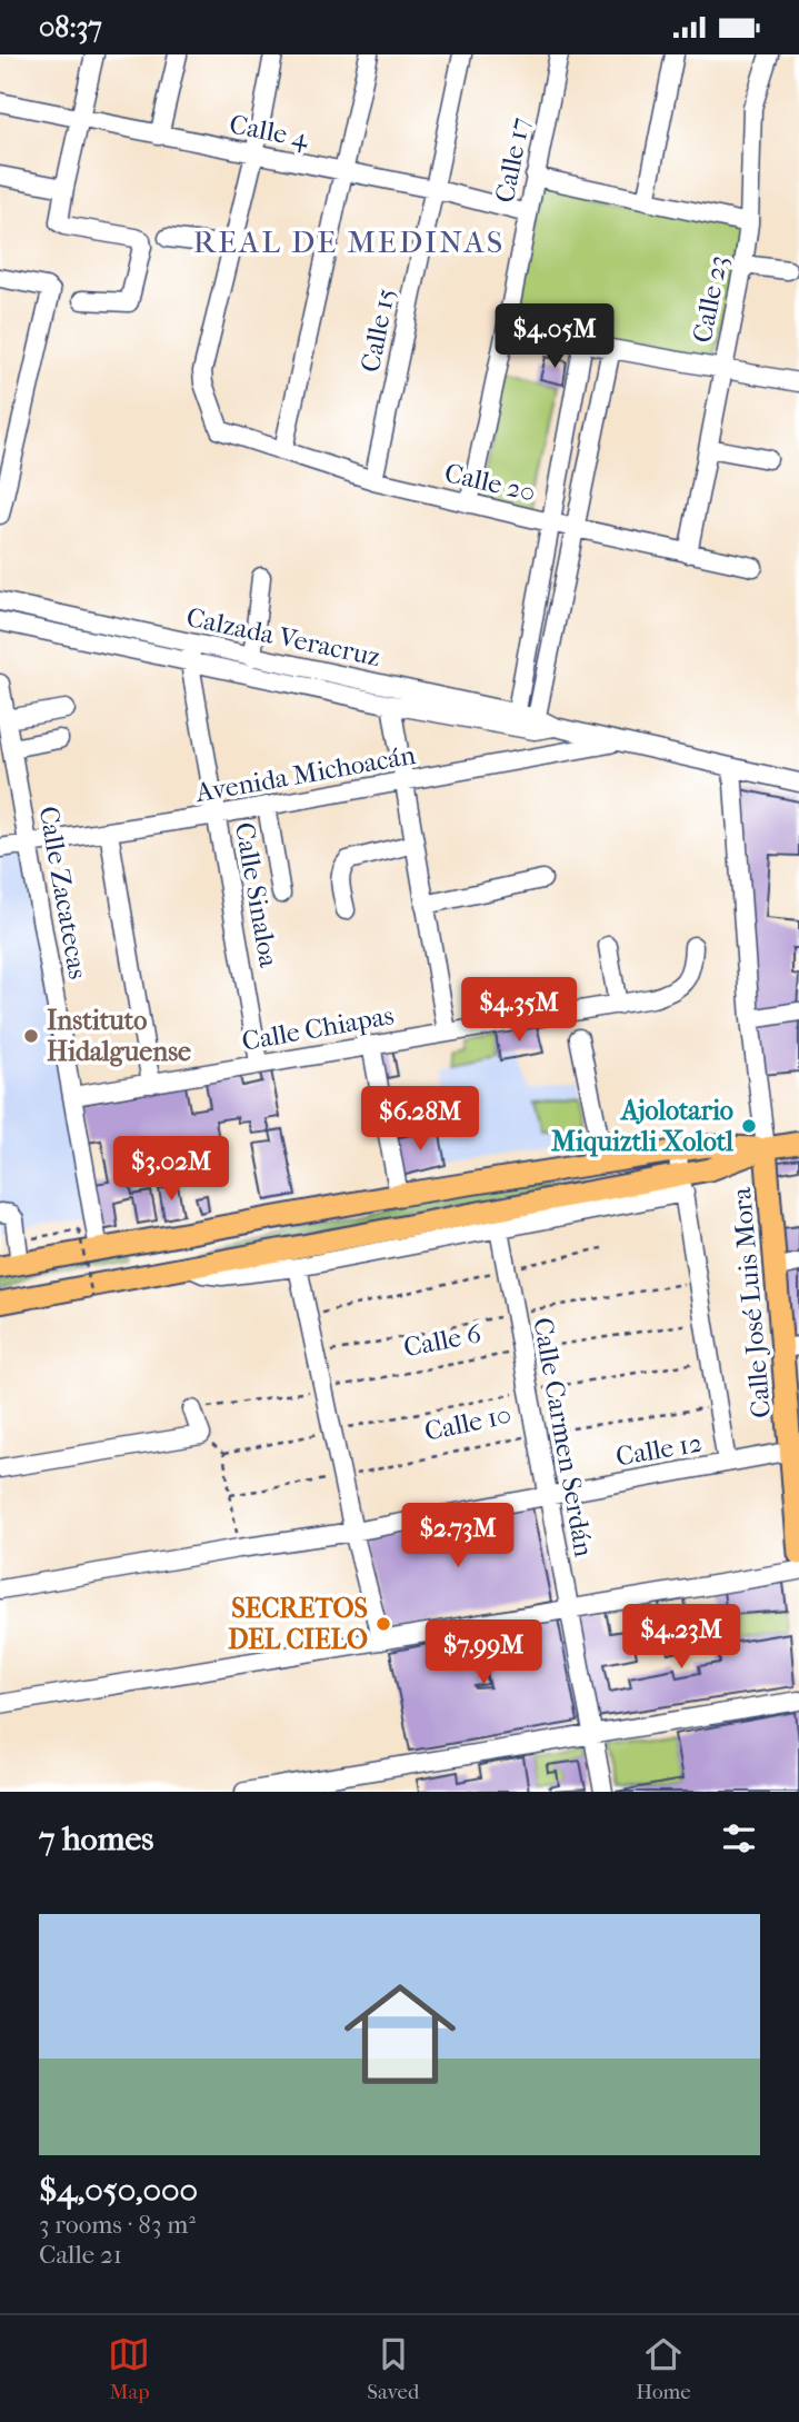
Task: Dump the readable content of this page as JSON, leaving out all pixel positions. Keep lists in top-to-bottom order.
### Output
{
  "streets": {
    "main road": ["Calle José Luis Mora"],
    "street": [
      "Calle 4",
      "Calle 17",
      "Calle 23",
      "Calle 15",
      "Calle 20",
      "Calzada Veracruz",
      "Avenida Michoacán",
      "Calle Zacatecas",
      "Calle Sinaloa",
      "Calle Chiapas",
      "Calle Carmen Serdán",
      "Calle 12"
    ],
    "path": ["Calle 6", "Calle 10"]
  },
  "crossings": [
    ["Calle 4", "Calle 17"],
    ["Calle 4", "Calle 15"],
    ["Calle 17", "Calle 20"],
    ["Calle 23", "Calle 20"],
    ["Calle 15", "Calle 20"],
    ["Calzada Veracruz", "Avenida Michoacán"],
    ["Calzada Veracruz", "Calle Sinaloa"],
    ["Calzada Veracruz", "Calle José Luis Mora"],
    ["Avenida Michoacán", "Calle Zacatecas"],
    ["Avenida Michoacán", "Calle Sinaloa"],
    ["Calle Zacatecas", "Calle Chiapas"],
    ["Calle Sinaloa", "Calle Chiapas"],
    ["Calle José Luis Mora", "Calle 12"],
    ["Calle 6", "Calle Carmen Serdán"],
    ["Calle 10", "Calle Carmen Serdán"],
    ["Calle Carmen Serdán", "Calle 12"]
  ],
  "districts": ["REAL DE MEDINAS"],
  "places": ["Instituto Hidalguense", "Ajolotario Miquiztli Xolotl", "SECRETOS DEL CIELO"],
  "page": {
    "status": "08:37",
    "price": [
      "$4.05M",
      "$4.35M",
      "$6.28M",
      "$3.02M",
      "$2.73M",
      "$4.23M",
      "$7.99M"
    ],
    "heading": "7 homes",
    "list": [
      {
        "name": "$4,050,000",
        "note": "3 rooms · 83 m² · Calle 21"
      }
    ],
    "tabs": ["Map", "Saved", "Home"]
  }
}
